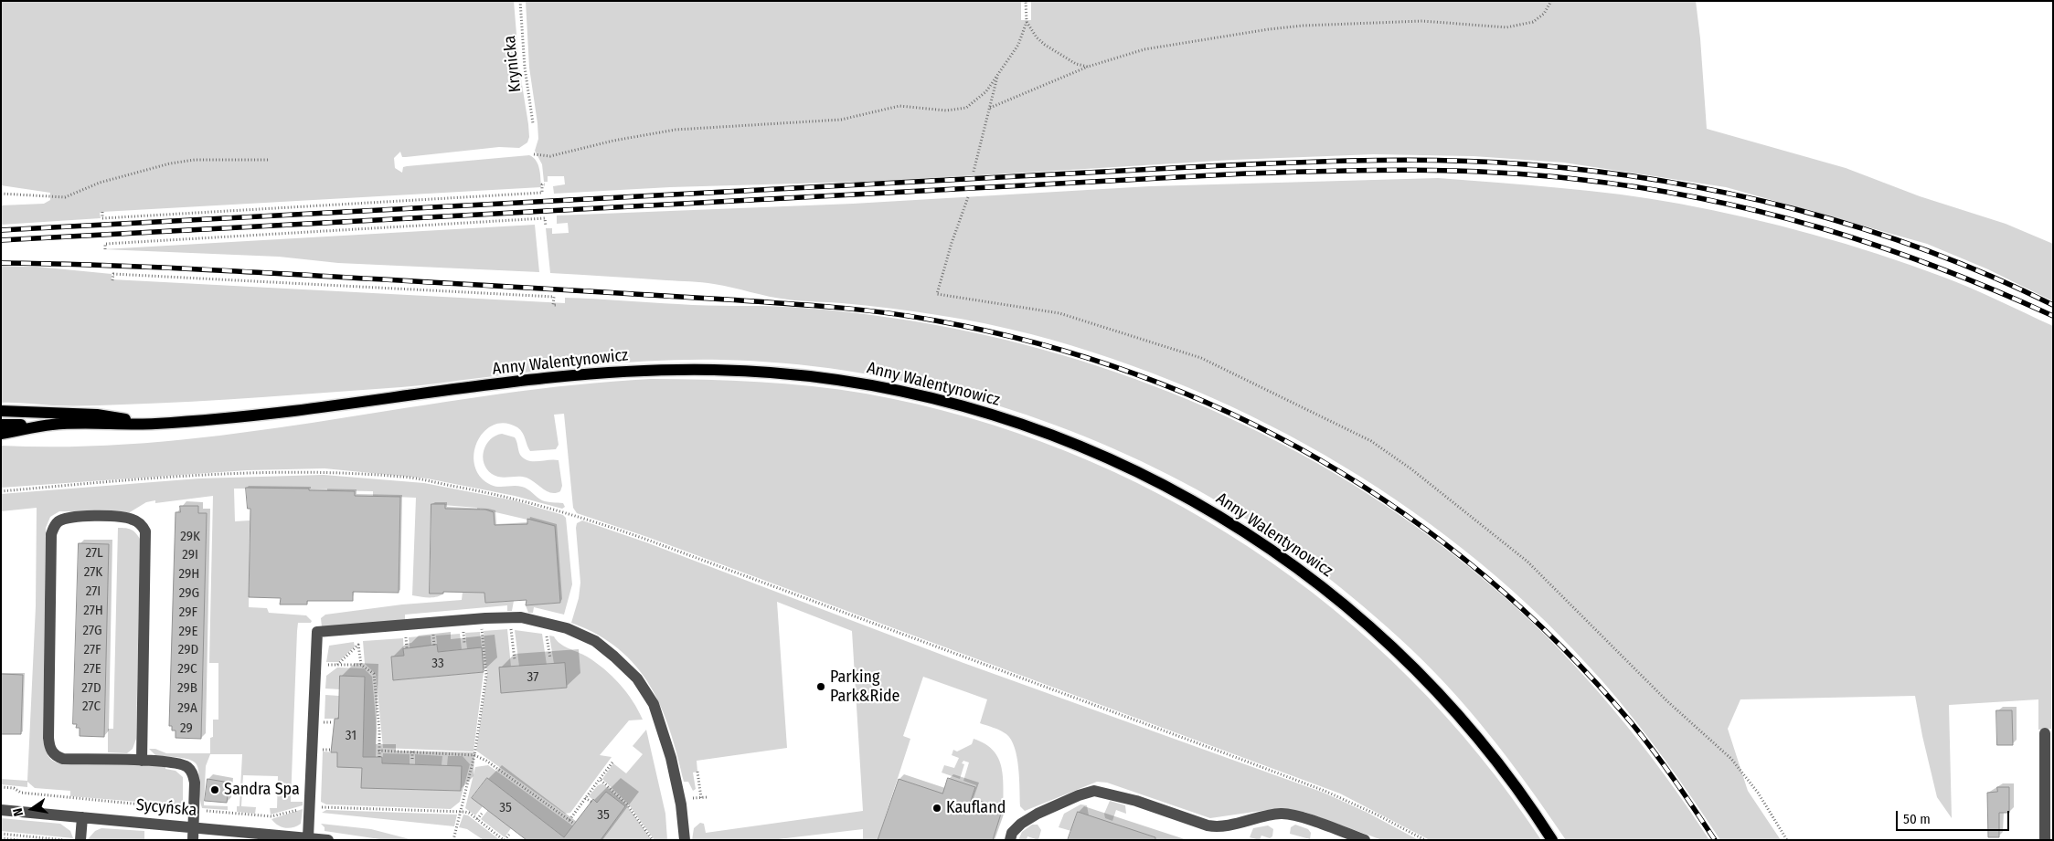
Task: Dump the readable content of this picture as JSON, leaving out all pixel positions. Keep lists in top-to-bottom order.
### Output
{
  "streets": {
    "main road": ["Anny Walentynowicz"],
    "street": ["Sycyńska"],
    "path": ["Krynicka"]
  },
  "places": ["Parking Park&Ride", "Sandra Spa", "Kaufland"],
  "house_numbers": [
    "29K",
    "27L",
    "29I",
    "27K",
    "29H",
    "27I",
    "29G",
    "27H",
    "29F",
    "27G",
    "29E",
    "27F",
    "29D",
    "33",
    "27E",
    "29C",
    "37",
    "27D",
    "29B",
    "27C",
    "29A",
    "29",
    "31",
    "35",
    "35"
  ],
  "scale_bar": "50 m",
  "north": "left"
}
